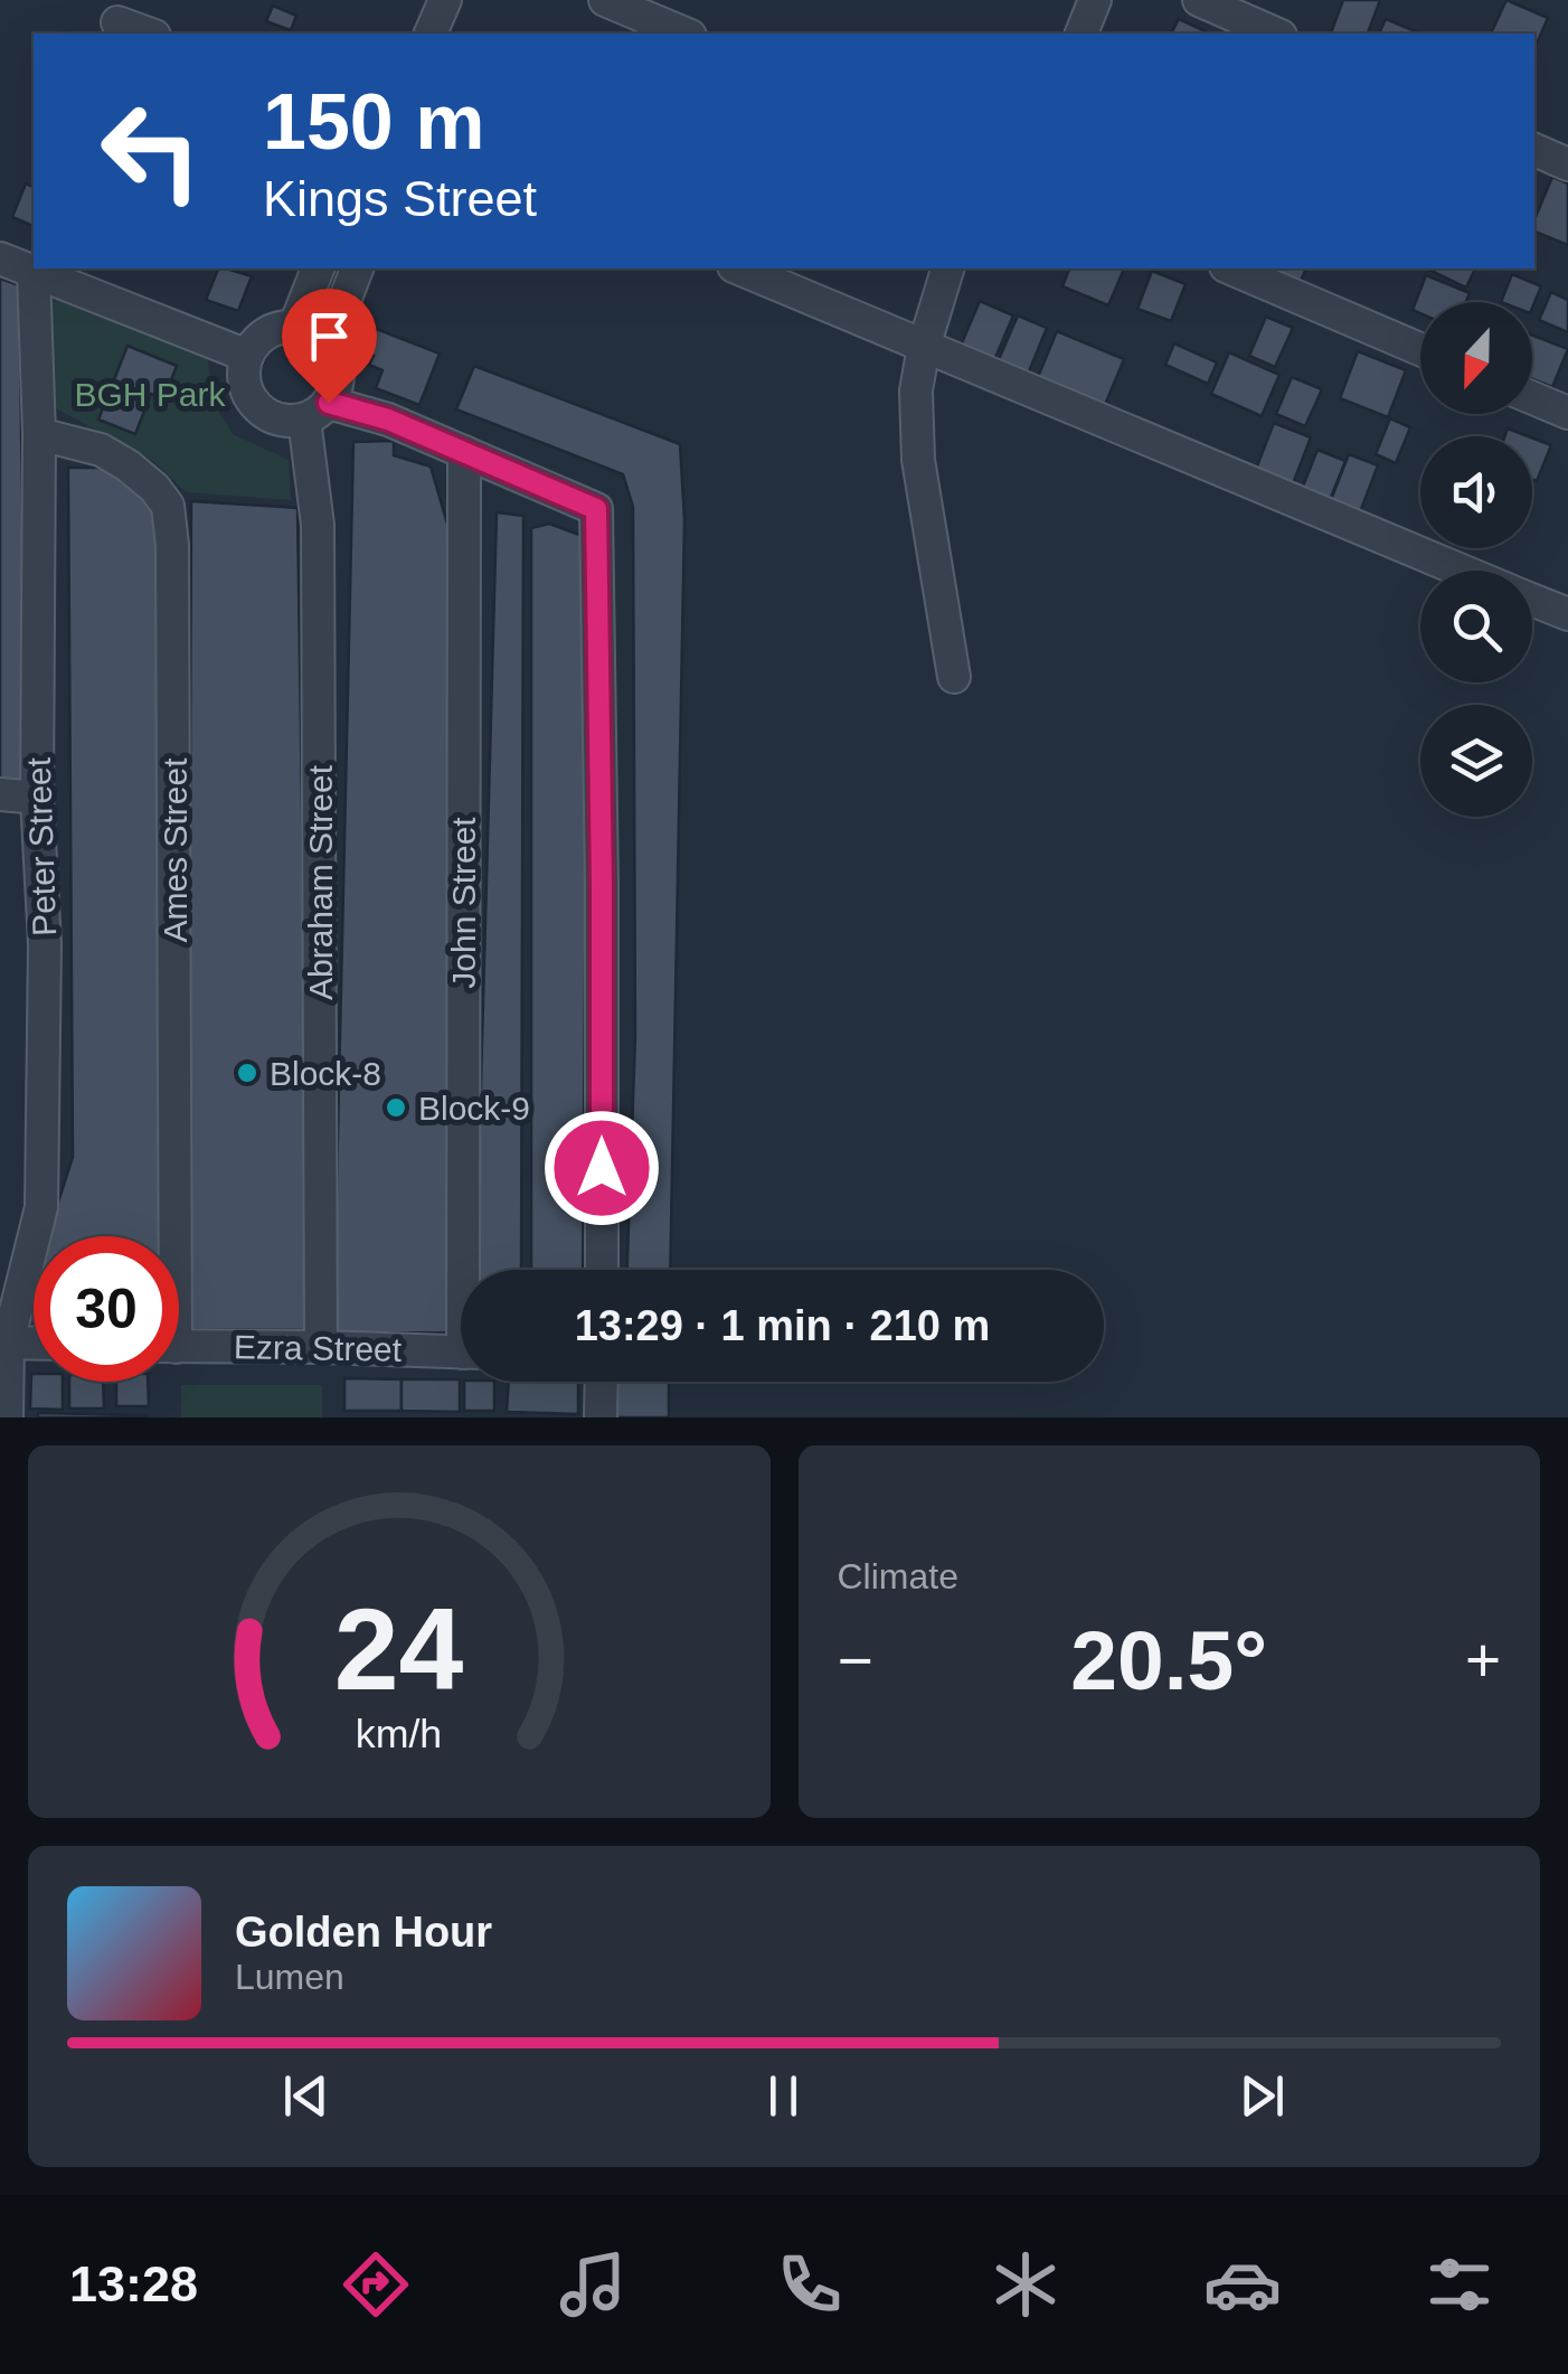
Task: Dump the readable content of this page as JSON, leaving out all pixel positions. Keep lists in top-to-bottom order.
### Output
{
  "streets": {
    "street": [
      "Peter Street",
      "Ames Street",
      "Abraham Street",
      "John Street",
      "Ezra Street"
    ]
  },
  "crossings": [
    ["Peter Street", "Ames Street"],
    ["Abraham Street", "Ezra Street"]
  ],
  "parks": ["BGH Park"],
  "places": ["Block-8", "Block-9"],
  "north": "bottom",
  "page": {
    "turn": ["150 m", "Kings Street"],
    "limit": "30",
    "trip": "13:29 · 1 min · 210 m",
    "tile": "Climate",
    "heat": ["−", "20.5°", "+"],
    "song": ["Golden Hour", "Lumen"],
    "tabs": "13:28",
    "gauge": ["24", "km/h"]
  }
}
